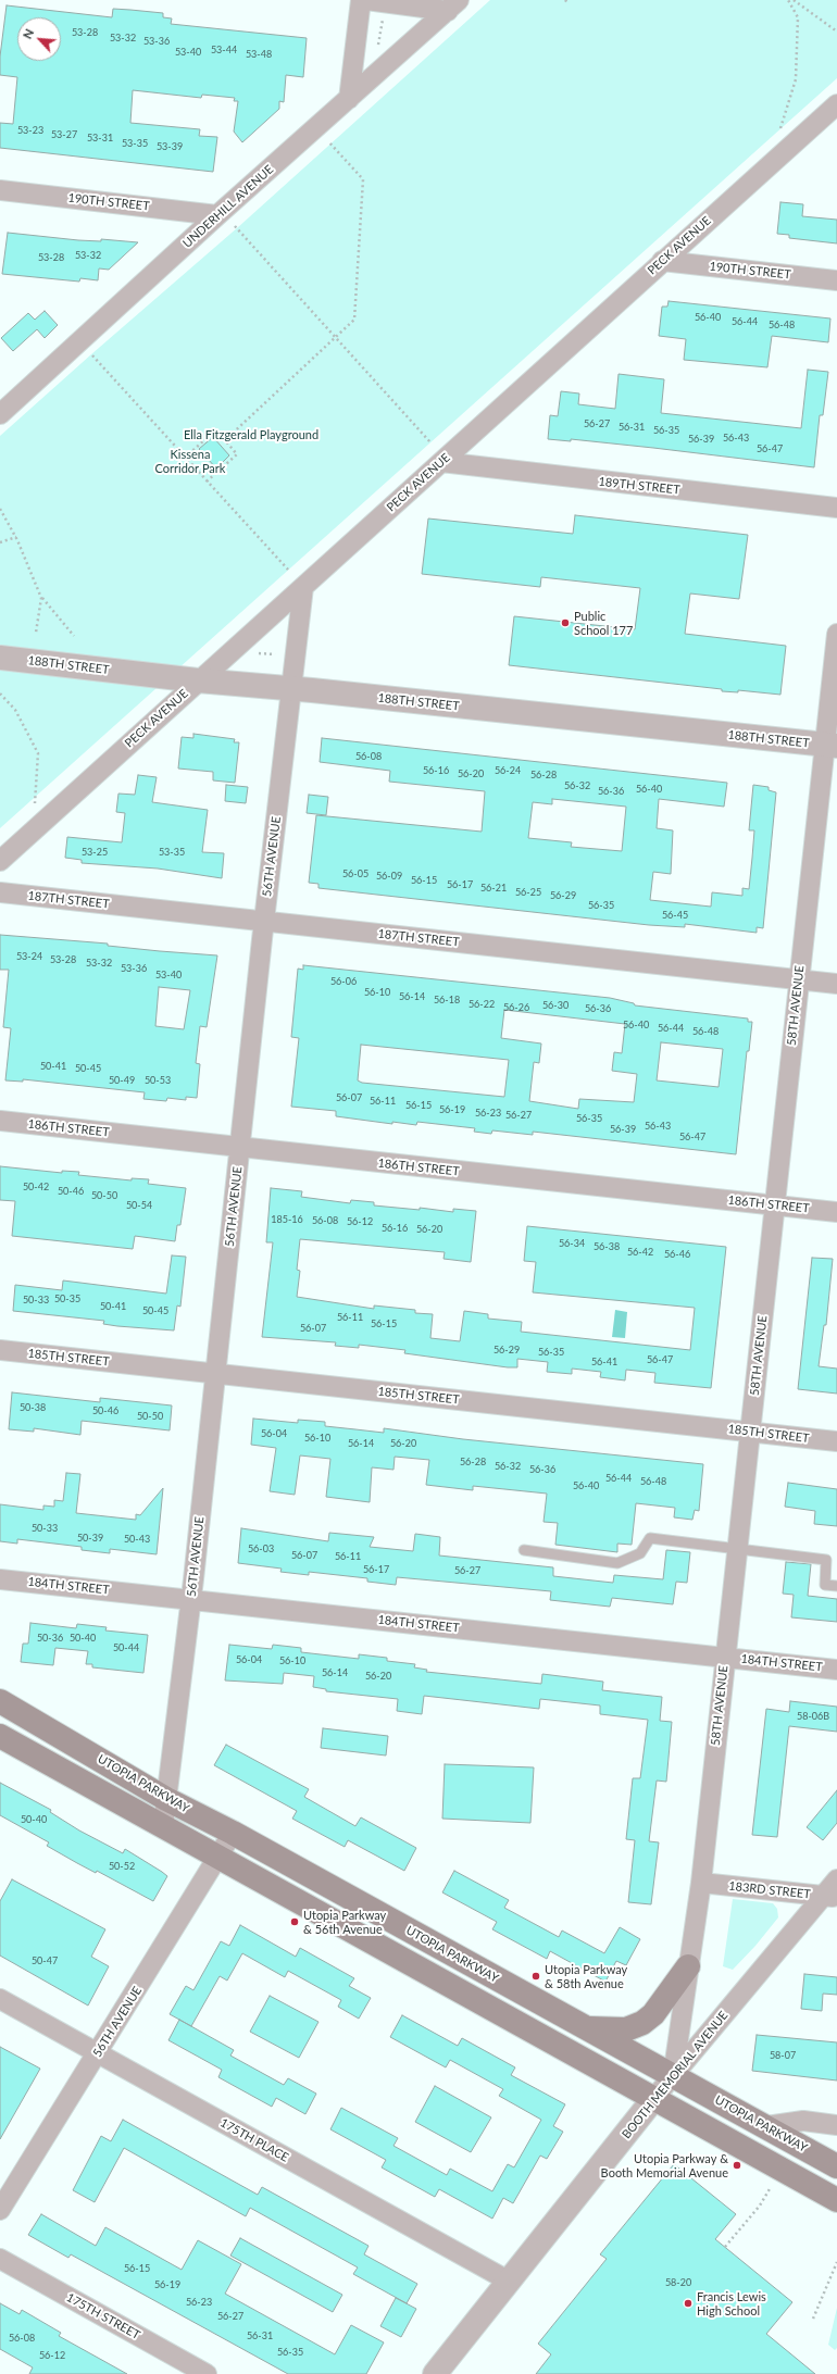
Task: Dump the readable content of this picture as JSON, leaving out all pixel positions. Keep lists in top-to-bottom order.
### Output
{
  "streets": {
    "main road": ["UTOPIA PARKWAY"],
    "street": [
      "190TH STREET",
      "UNDERHILL AVENUE",
      "PECK AVENUE",
      "189TH STREET",
      "188TH STREET",
      "56TH AVENUE",
      "187TH STREET",
      "58TH AVENUE",
      "186TH STREET",
      "185TH STREET",
      "184TH STREET",
      "183RD STREET",
      "BOOTH MEMORIAL AVENUE",
      "175TH PLACE",
      "175TH STREET"
    ]
  },
  "crossings": [
    ["190TH STREET", "UNDERHILL AVENUE"],
    ["190TH STREET", "PECK AVENUE"],
    ["PECK AVENUE", "189TH STREET"],
    ["PECK AVENUE", "188TH STREET"],
    ["PECK AVENUE", "56TH AVENUE"],
    ["188TH STREET", "56TH AVENUE"],
    ["188TH STREET", "58TH AVENUE"],
    ["56TH AVENUE", "187TH STREET"],
    ["56TH AVENUE", "186TH STREET"],
    ["56TH AVENUE", "185TH STREET"],
    ["56TH AVENUE", "184TH STREET"],
    ["56TH AVENUE", "UTOPIA PARKWAY"],
    ["56TH AVENUE", "175TH PLACE"],
    ["187TH STREET", "58TH AVENUE"],
    ["58TH AVENUE", "186TH STREET"],
    ["58TH AVENUE", "185TH STREET"],
    ["58TH AVENUE", "184TH STREET"],
    ["58TH AVENUE", "UTOPIA PARKWAY"],
    ["58TH AVENUE", "183RD STREET"],
    ["58TH AVENUE", "BOOTH MEMORIAL AVENUE"],
    ["UTOPIA PARKWAY", "BOOTH MEMORIAL AVENUE"],
    ["183RD STREET", "BOOTH MEMORIAL AVENUE"],
    ["BOOTH MEMORIAL AVENUE", "175TH PLACE"]
  ],
  "parks": ["Ella Fitzgerald Playground", "Kissena Corridor Park"],
  "places": [
    "Public School 177",
    "Utopia Parkway & 56th Avenue",
    "Utopia Parkway & 58th Avenue",
    "Utopia Parkway & Booth Memorial Avenue",
    "Francis Lewis High School"
  ],
  "house_numbers": [
    "53-28",
    "53-32",
    "53-36",
    "53-44",
    "53-40",
    "53-48",
    "53-23",
    "53-27",
    "53-31",
    "53-35",
    "53-39",
    "53-32",
    "53-28",
    "56-40",
    "56-44",
    "56-48",
    "56-27",
    "56-31",
    "56-35",
    "56-43",
    "56-39",
    "56-47",
    "56-08",
    "56-16",
    "56-24",
    "56-20",
    "56-28",
    "56-32",
    "56-40",
    "56-36",
    "53-25",
    "53-35",
    "56-05",
    "56-09",
    "56-15",
    "56-17",
    "56-21",
    "56-25",
    "56-29",
    "56-35",
    "56-45",
    "53-24",
    "53-28",
    "53-32",
    "53-36",
    "53-40",
    "56-06",
    "56-10",
    "56-14",
    "56-18",
    "56-22",
    "56-30",
    "56-26",
    "56-36",
    "56-40",
    "56-44",
    "56-48",
    "50-41",
    "50-45",
    "50-49",
    "50-53",
    "56-07",
    "56-11",
    "56-15",
    "56-19",
    "56-23",
    "56-27",
    "56-35",
    "56-43",
    "56-39",
    "56-47",
    "50-42",
    "50-46",
    "50-50",
    "50-54",
    "185-16",
    "56-08",
    "56-12",
    "56-16",
    "56-20",
    "56-34",
    "56-38",
    "56-42",
    "56-46",
    "50-35",
    "50-33",
    "50-41",
    "50-45",
    "56-11",
    "56-15",
    "56-07",
    "56-29",
    "56-35",
    "56-47",
    "56-41",
    "50-38",
    "50-46",
    "50-50",
    "56-04",
    "56-10",
    "56-14",
    "56-20",
    "56-28",
    "56-32",
    "56-36",
    "56-44",
    "56-48",
    "56-40",
    "50-33",
    "50-39",
    "50-43",
    "56-03",
    "56-07",
    "56-11",
    "56-17",
    "56-27",
    "50-36",
    "50-40",
    "50-44",
    "56-04",
    "56-10",
    "56-14",
    "56-20",
    "58-06B",
    "50-40",
    "50-52",
    "50-47",
    "58-07",
    "56-15",
    "58-20",
    "56-19",
    "56-23",
    "56-27",
    "56-31",
    "56-08",
    "56-35",
    "56-12"
  ],
  "north": "top left"
}
